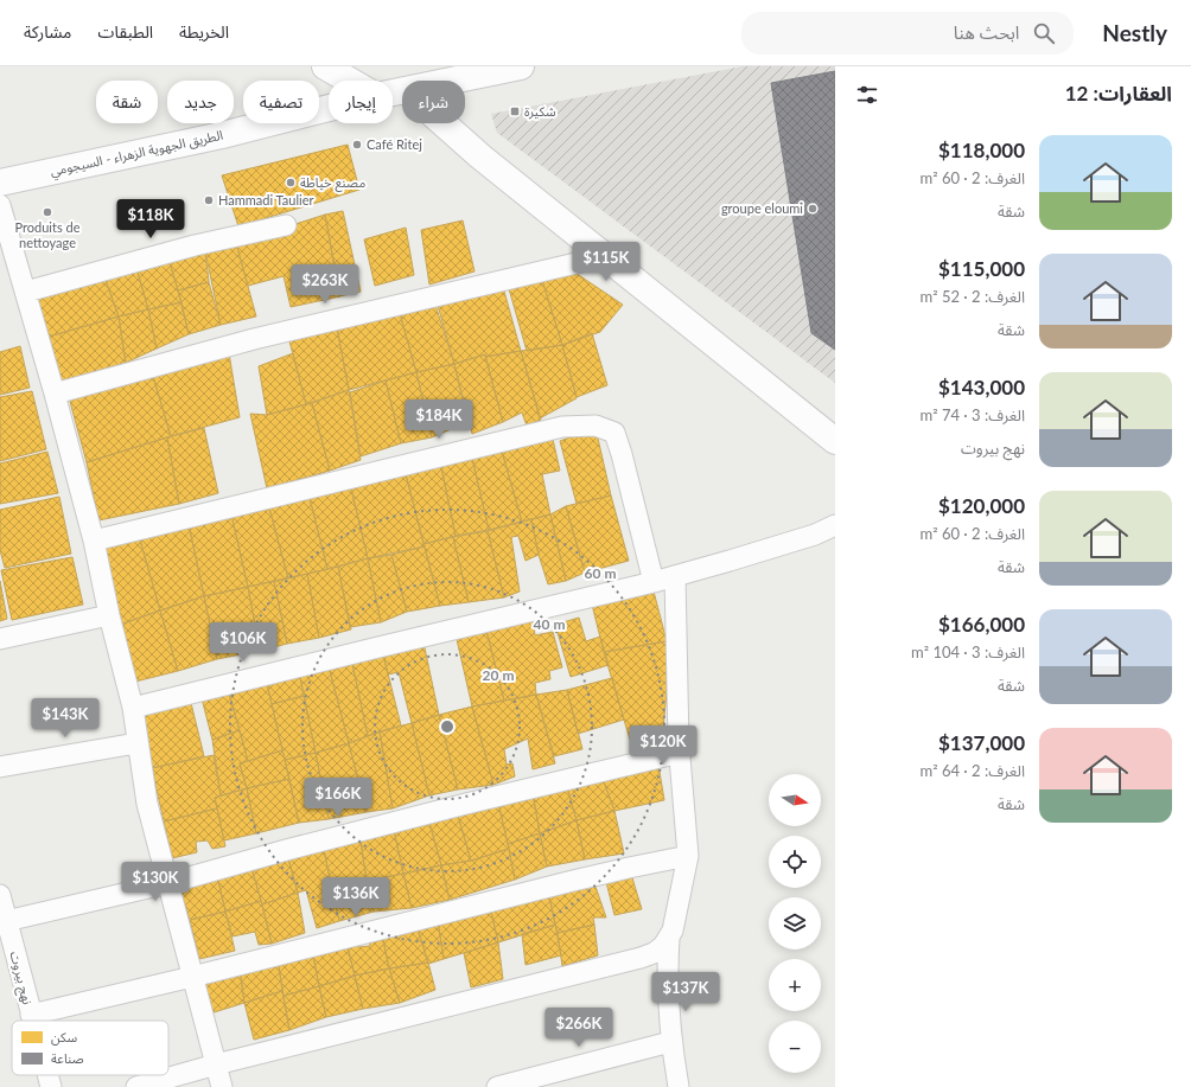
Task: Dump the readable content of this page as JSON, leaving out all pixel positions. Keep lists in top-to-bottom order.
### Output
{
  "streets": {
    "main road": ["الطريق الجهوية الزهراء - السيجومي"],
    "street": ["نهج بيروت"]
  },
  "places": {
    "transit": ["شكيرة"],
    "other": [
      "Café Ritej",
      "مصنع خياطة",
      "Hammadi Taulier",
      "groupe eloumi",
      "Produits de nettoyage"
    ]
  },
  "legend": ["سكن", "صناعة"],
  "north": "right",
  "page": {
    "header": "Nestly",
    "search": "ابحث هنا",
    "nav": ["الخريطة", "الطبقات", "مشاركة"],
    "heading": "العقارات: 12",
    "chip": [
      "شراء",
      "إيجار",
      "تصفية",
      "جديد",
      "شقة"
    ],
    "list": [
      {
        "name": "$118,000",
        "note": "الغرف: 2 · 60 m² · شقة"
      },
      {
        "name": "$115,000",
        "note": "الغرف: 2 · 52 m² · شقة"
      },
      {
        "name": "$143,000",
        "note": "الغرف: 3 · 74 m² · نهج بيروت"
      },
      {
        "name": "$120,000",
        "note": "الغرف: 2 · 60 m² · شقة"
      },
      {
        "name": "$166,000",
        "note": "الغرف: 3 · 104 m² · شقة"
      },
      {
        "name": "$137,000",
        "note": "الغرف: 2 · 64 m² · شقة"
      }
    ],
    "price": [
      "$118K",
      "$115K",
      "$263K",
      "$184K",
      "$106K",
      "$143K",
      "$120K",
      "$166K",
      "$130K",
      "$136K",
      "$137K",
      "$266K"
    ],
    "map_buttons": ["+", "−"]
  },
  "rings": ["60 m", "40 m", "20 m"]
}
